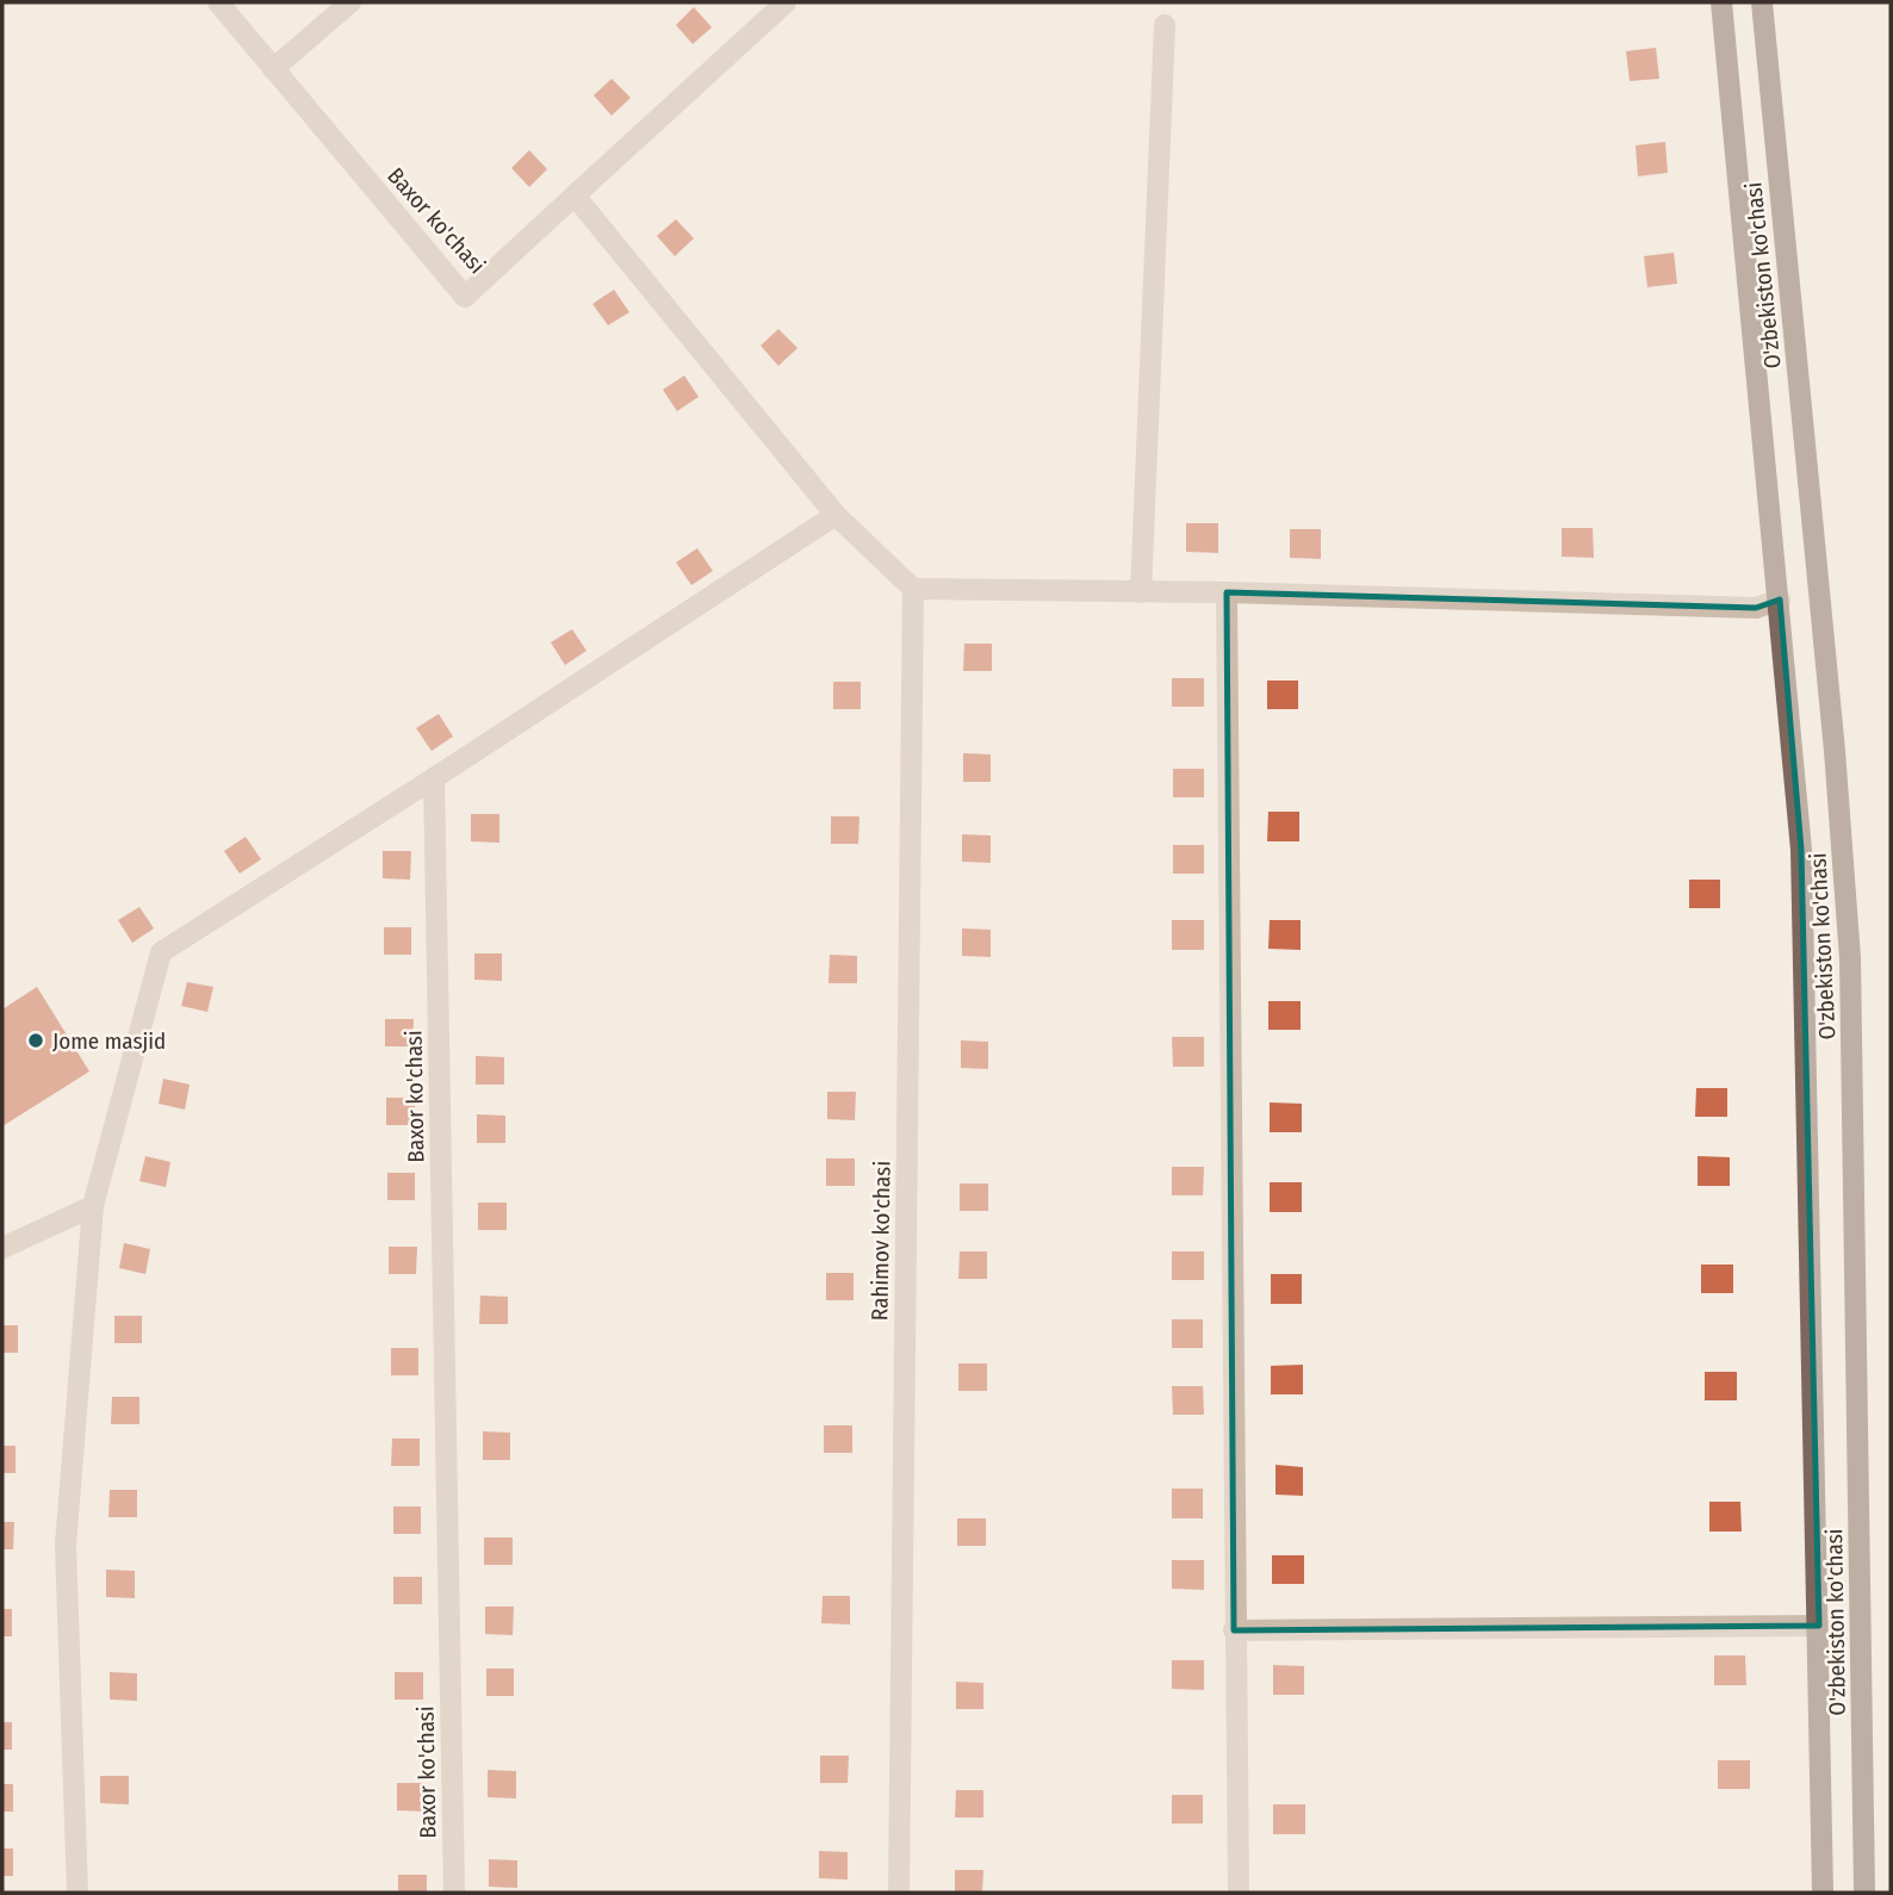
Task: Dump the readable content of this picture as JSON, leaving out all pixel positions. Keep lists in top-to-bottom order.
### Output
{
  "streets": {
    "main road": ["O'zbekiston ko'chasi"],
    "street": ["Baxor ko'chasi", "Rahimov ko'chasi"]
  },
  "places": ["Jome masjid"]
}
